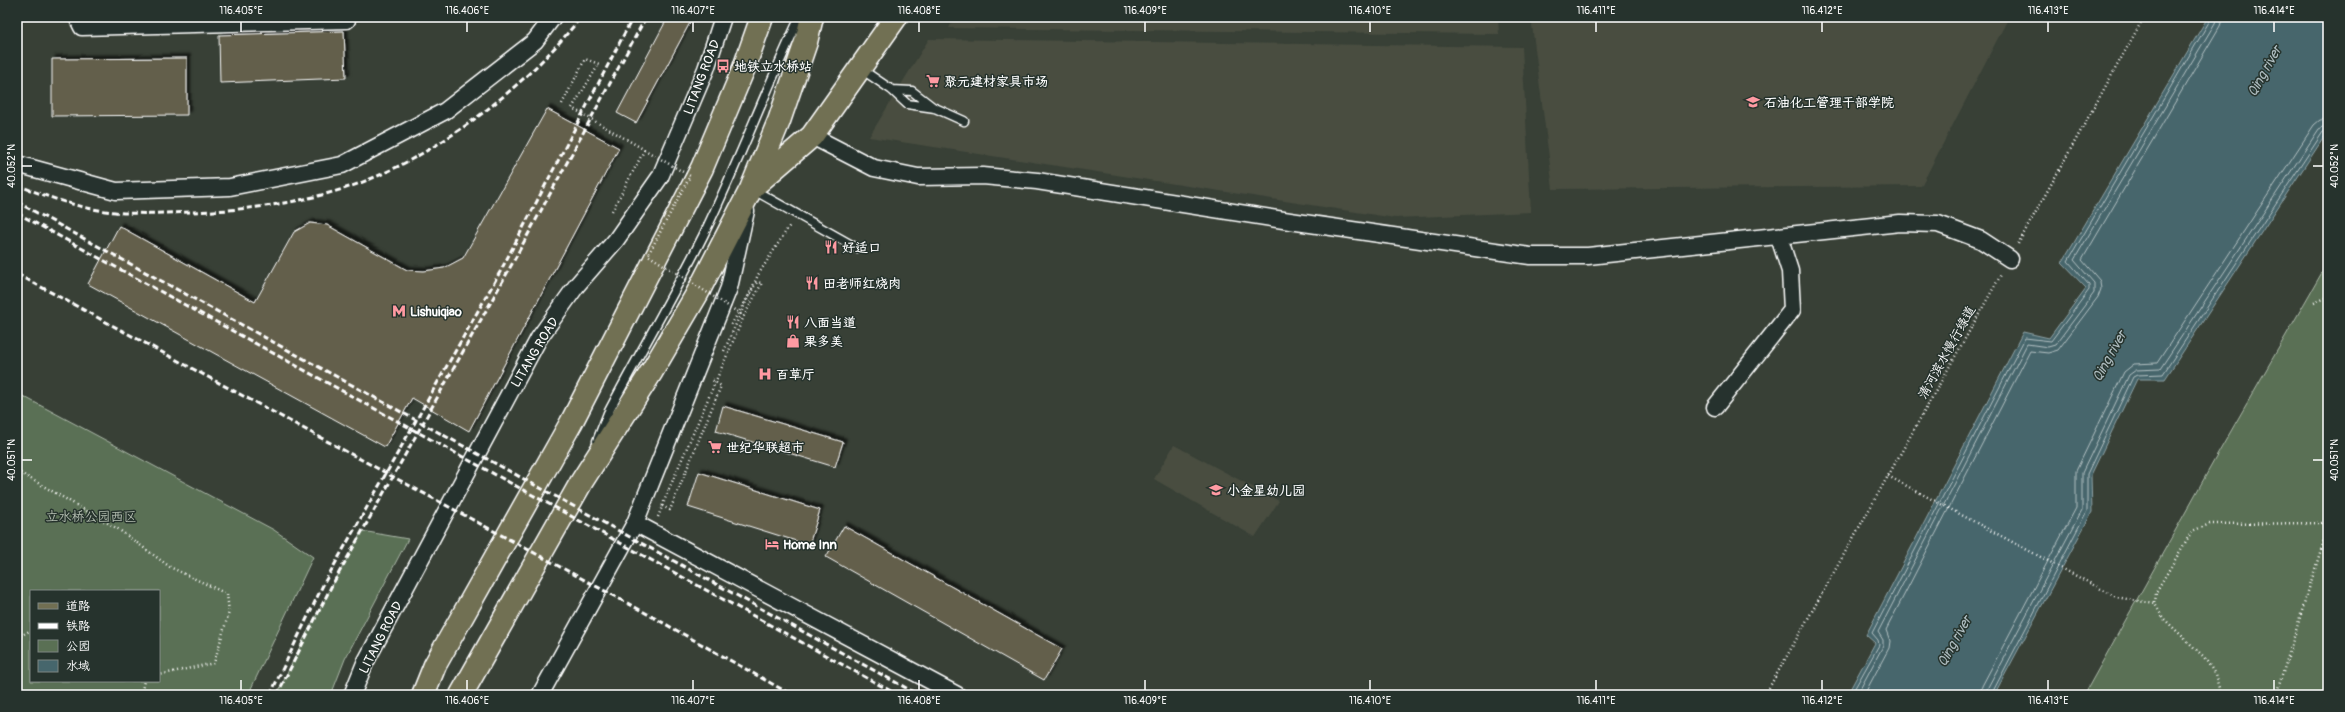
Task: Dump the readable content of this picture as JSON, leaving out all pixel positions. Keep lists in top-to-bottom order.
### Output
{
  "streets": {
    "street": ["LITANG ROAD"],
    "path": ["清河滨水慢行绿道"]
  },
  "water": ["Qing river"],
  "parks": ["立水桥公园西区"],
  "places": {
    "bus stop": ["地铁立水桥站"],
    "supermarket": ["聚元建材家具市场", "世纪华联超市"],
    "school or university": ["石油化工管理干部学院", "小金星幼儿园"],
    "restaurant": ["好适口", "田老师红烧肉", "八面当道"],
    "metro station": ["Lishuiqiao"],
    "shop": ["果多美"],
    "hospital": ["百草厅"],
    "hotel": ["Home Inn"]
  },
  "legend": [
    "道路",
    "铁路",
    "公园",
    "水域"
  ],
  "coordinates": [
    "116.405°E",
    "116.406°E",
    "116.407°E",
    "116.408°E",
    "116.409°E",
    "116.410°E",
    "116.411°E",
    "116.412°E",
    "116.413°E",
    "116.414°E",
    "40.052°N",
    "40.051°N"
  ]
}
